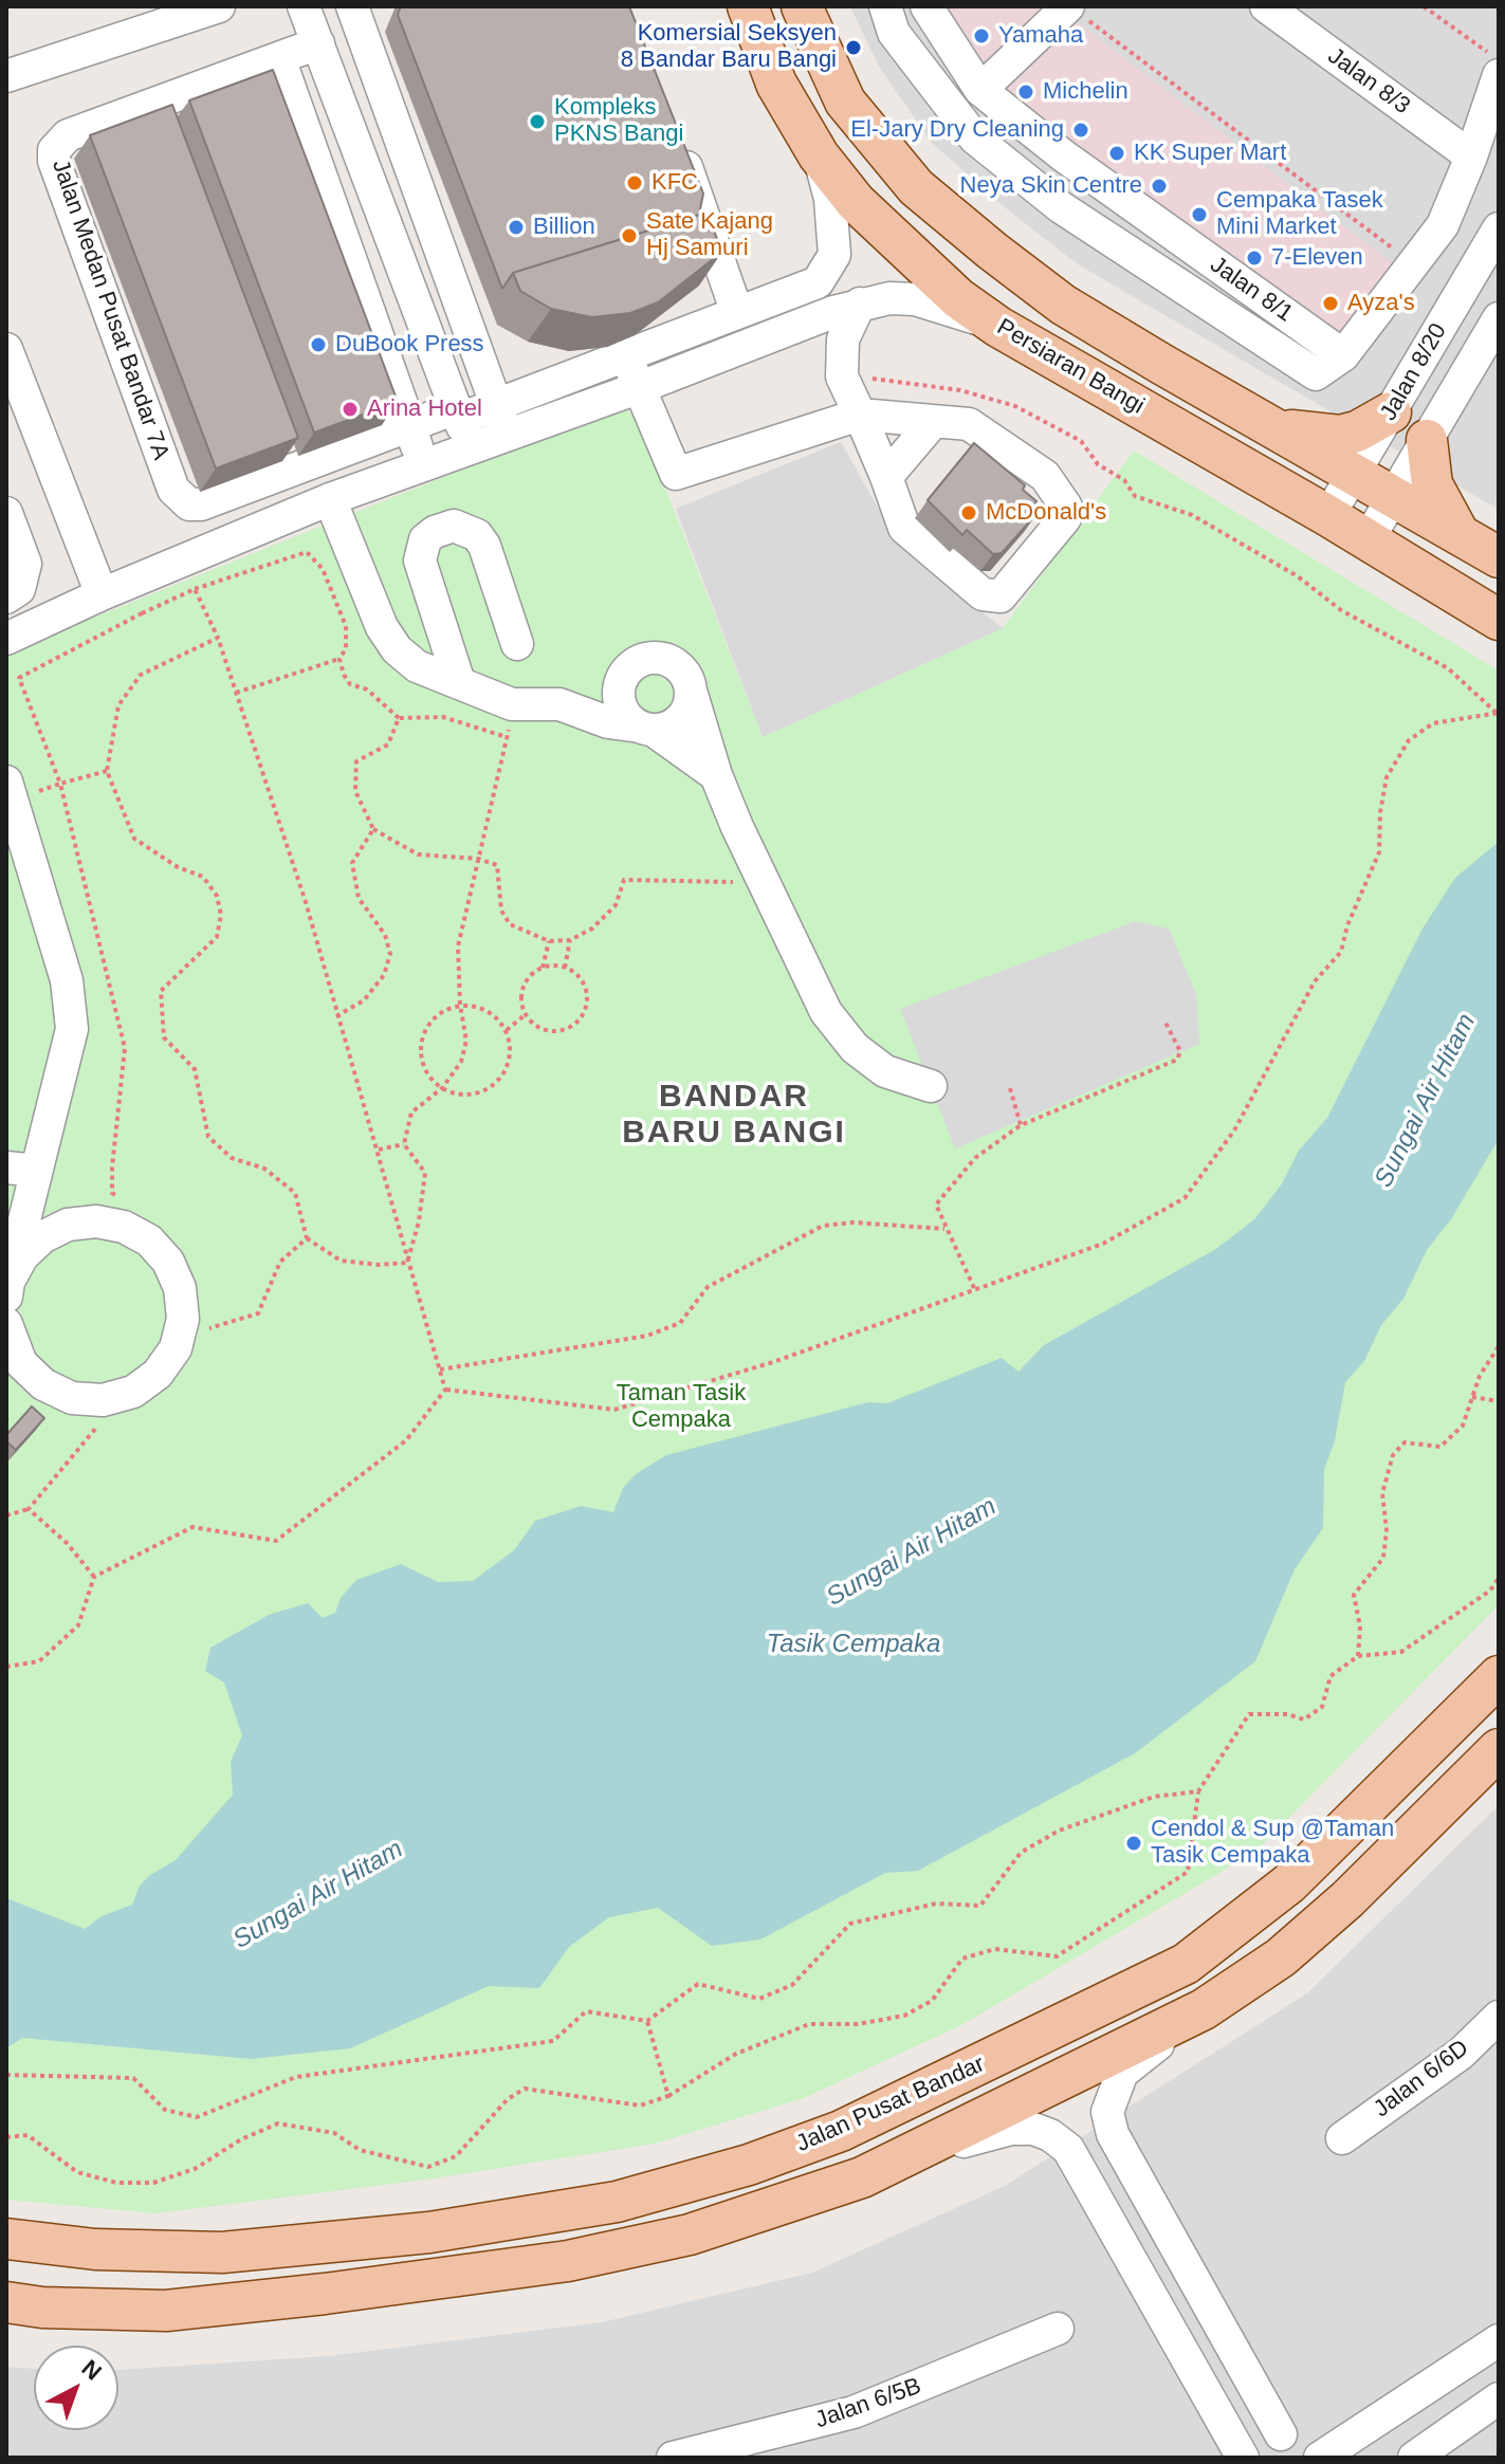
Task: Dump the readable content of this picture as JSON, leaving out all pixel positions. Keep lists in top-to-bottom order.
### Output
{
  "streets": {
    "main road": ["Persiaran Bangi", "Jalan Pusat Bandar"],
    "street": [
      "Jalan 8/3",
      "Jalan 8/1",
      "Jalan Medan Pusat Bandar 7A",
      "Jalan 8/20",
      "Jalan 6/6D",
      "Jalan 6/5B"
    ]
  },
  "crossings": [
    ["Persiaran Bangi", "Jalan 8/20"]
  ],
  "districts": ["BANDAR BARU BANGI"],
  "water": ["Sungai Air Hitam", "Tasik Cempaka"],
  "parks": ["Taman Tasik Cempaka"],
  "places": [
    "Yamaha",
    "Komersial Seksyen 8 Bandar Baru Bangi",
    "Michelin",
    "Kompleks PKNS Bangi",
    "El-Jary Dry Cleaning",
    "KK Super Mart",
    "KFC",
    "Neya Skin Centre",
    "Cempaka Tasek Mini Market",
    "Billion",
    "Sate Kajang Hj Samuri",
    "7-Eleven",
    "Ayza's",
    "DuBook Press",
    "Arina Hotel",
    "McDonald's",
    "Cendol & Sup @Taman Tasik Cempaka"
  ],
  "north": "top right"
}
